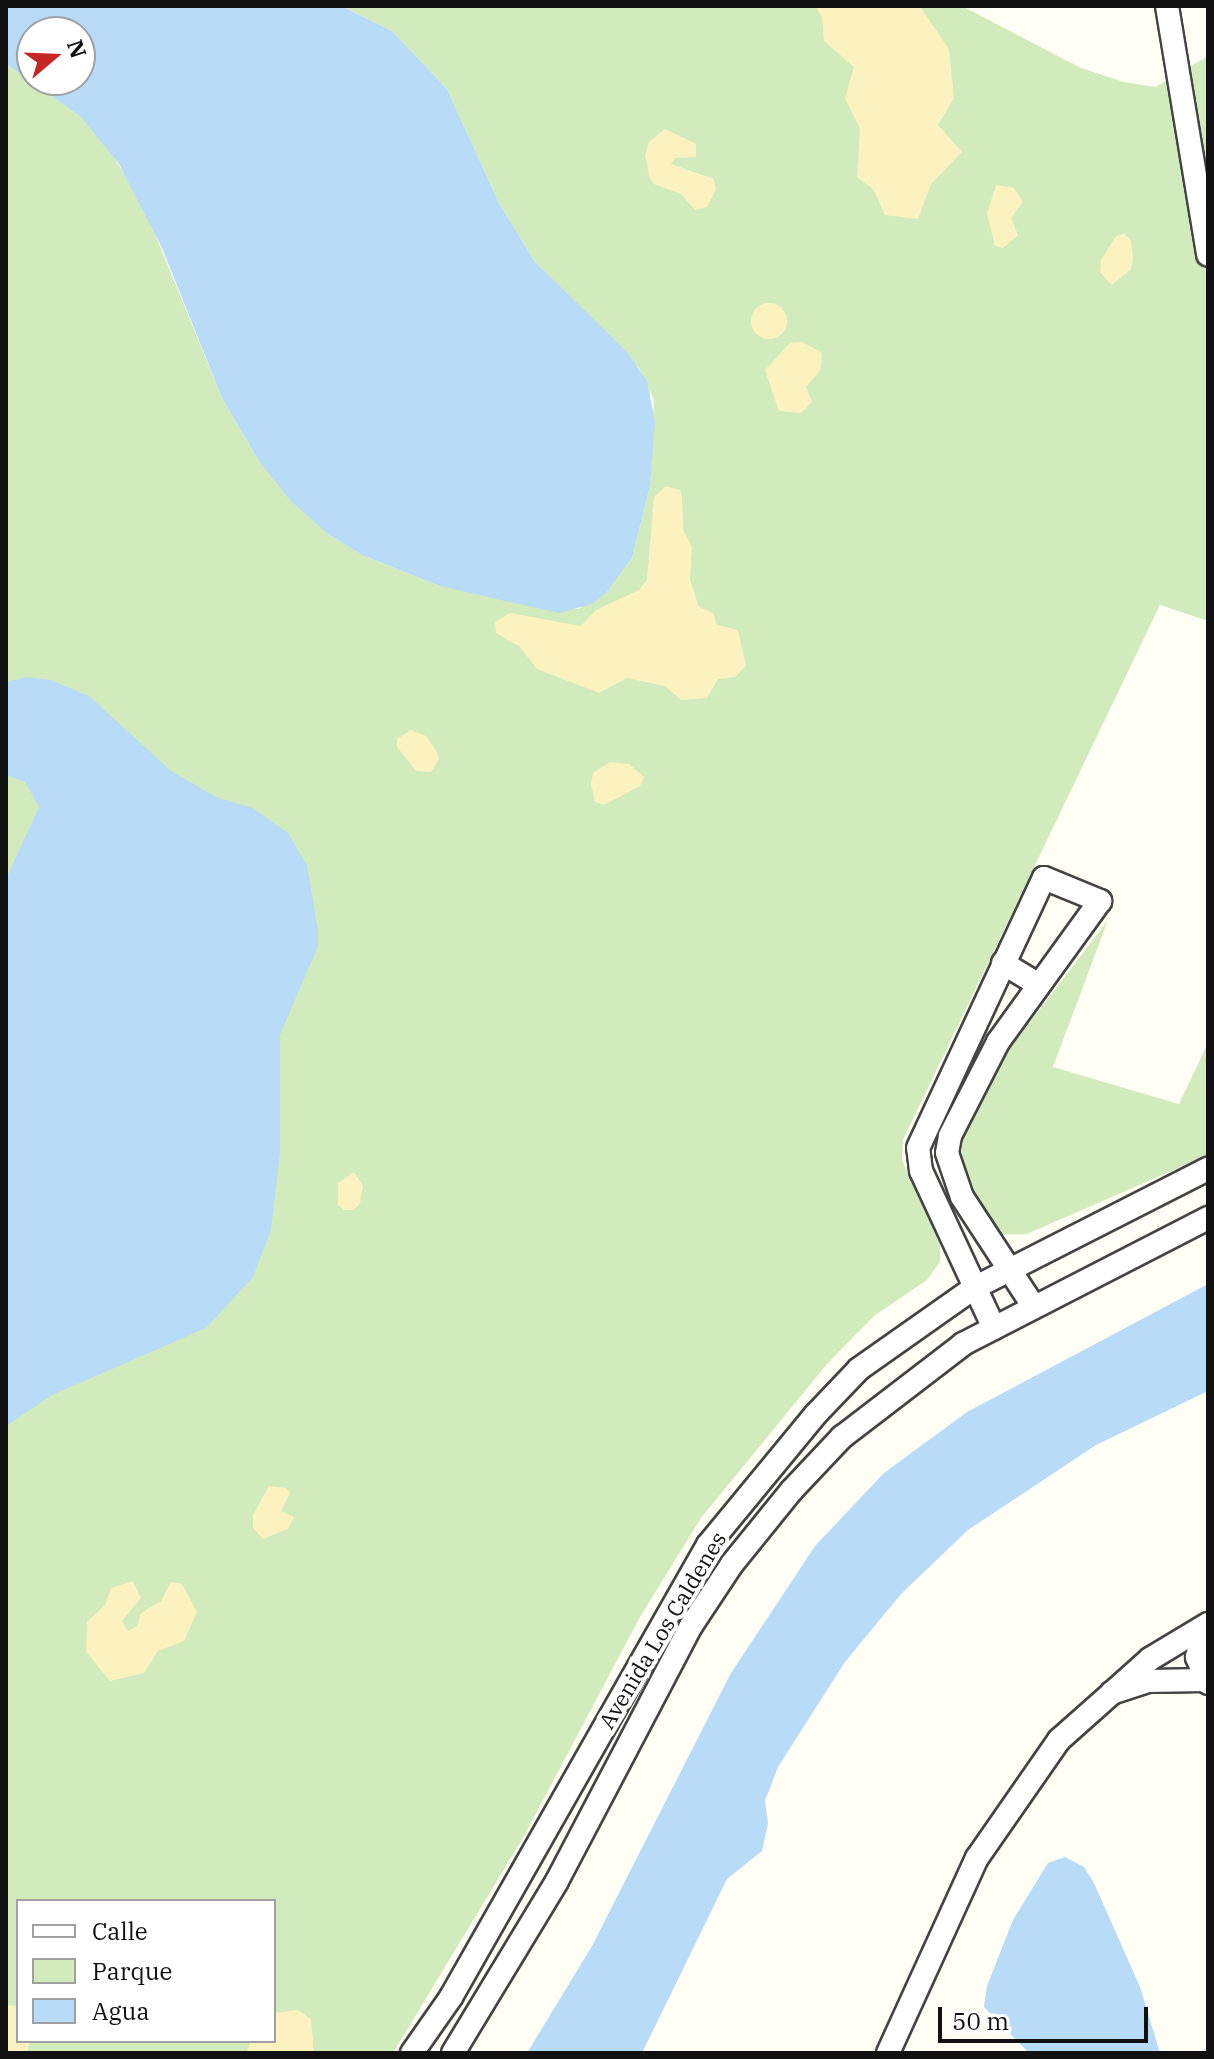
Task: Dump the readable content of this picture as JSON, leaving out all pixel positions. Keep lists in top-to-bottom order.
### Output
{
  "streets": {
    "street": ["Avenida Los Caldenes"]
  },
  "legend": ["Calle", "Parque", "Agua"],
  "scale_bar": "50 m",
  "north": "right"
}
